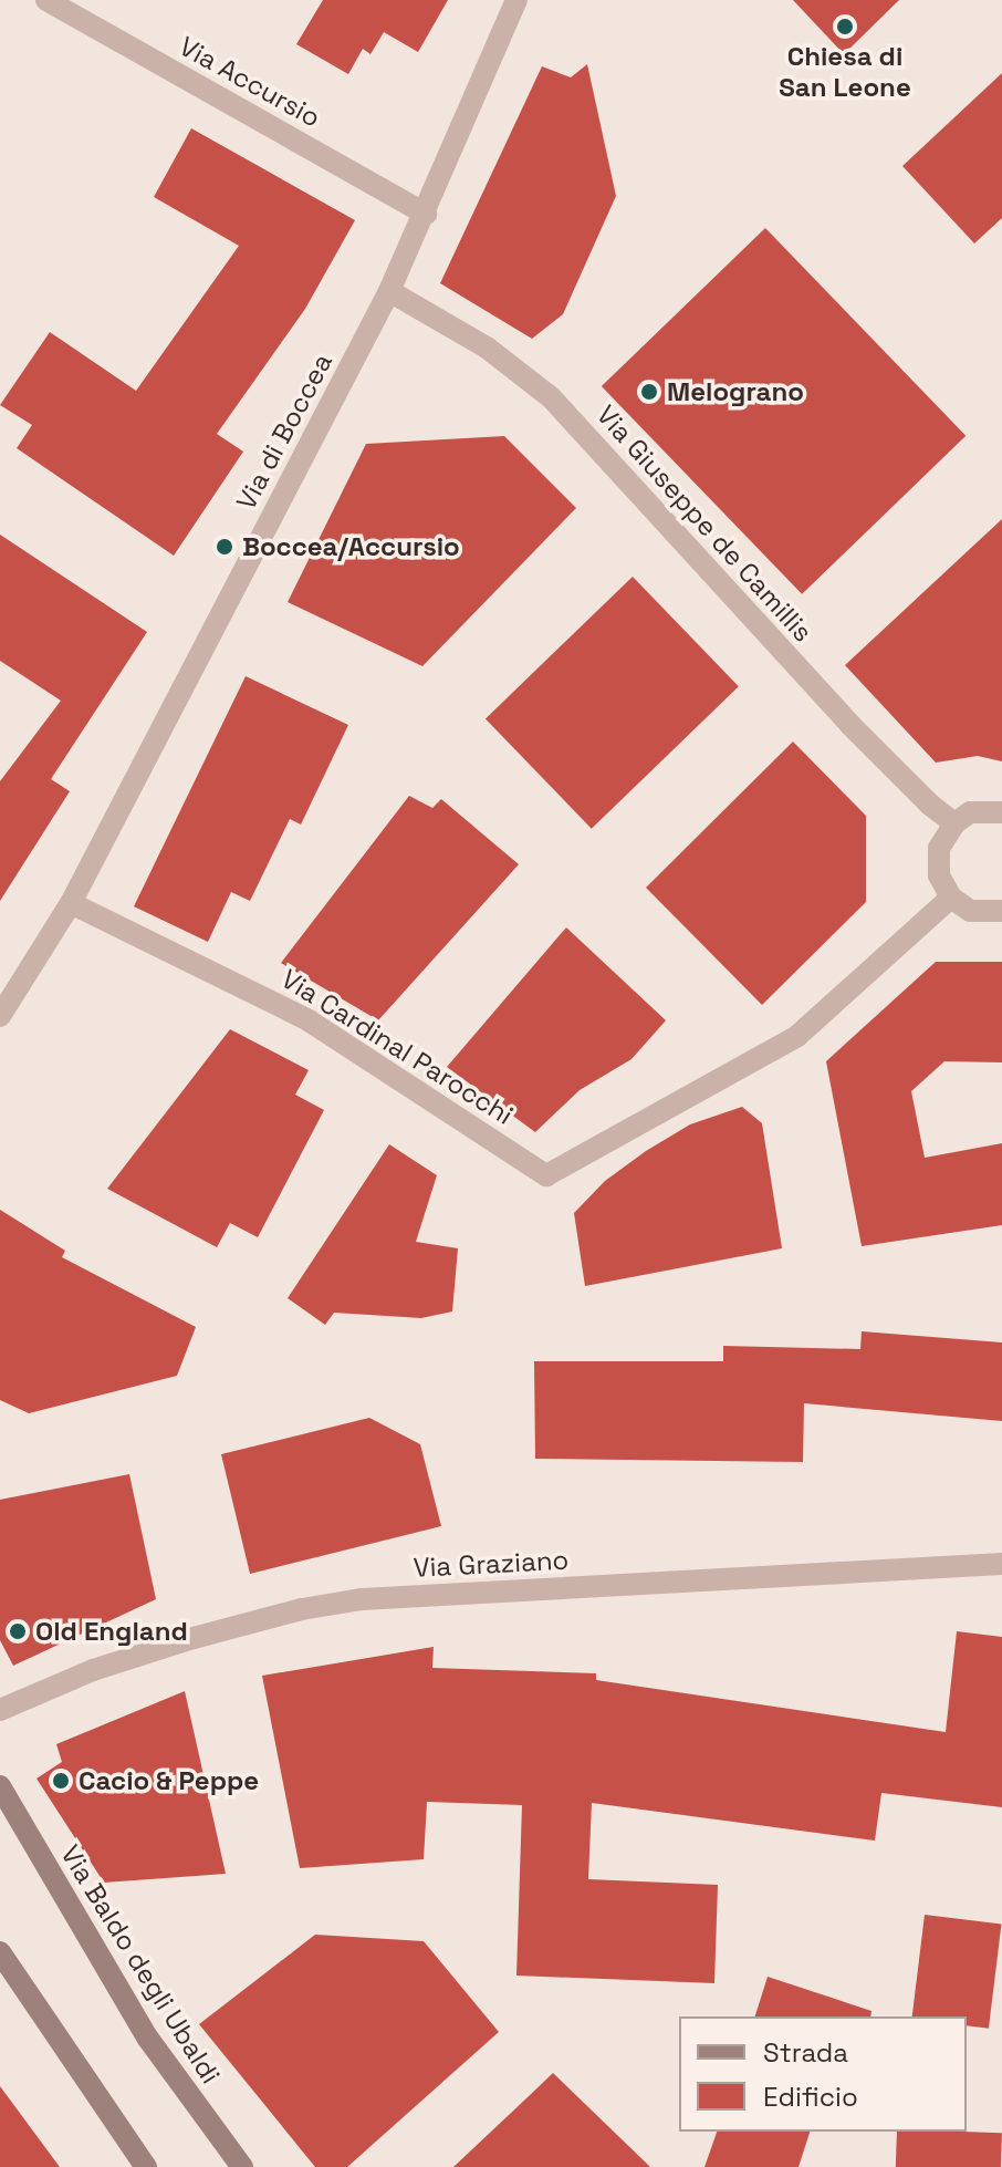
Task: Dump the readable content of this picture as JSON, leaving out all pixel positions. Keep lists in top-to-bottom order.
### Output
{
  "streets": {
    "main road": ["Via Baldo degli Ubaldi"],
    "street": [
      "Via Accursio",
      "Via di Boccea",
      "Via Giuseppe de Camillis",
      "Via Cardinal Parocchi",
      "Via Graziano"
    ]
  },
  "crossings": [
    ["Via Accursio", "Via di Boccea"],
    ["Via di Boccea", "Via Giuseppe de Camillis"],
    ["Via di Boccea", "Via Cardinal Parocchi"]
  ],
  "places": [
    "Chiesa di San Leone",
    "Melograno",
    "Boccea/Accursio",
    "Old England",
    "Cacio & Peppe"
  ],
  "legend": ["Strada", "Edificio"]
}
